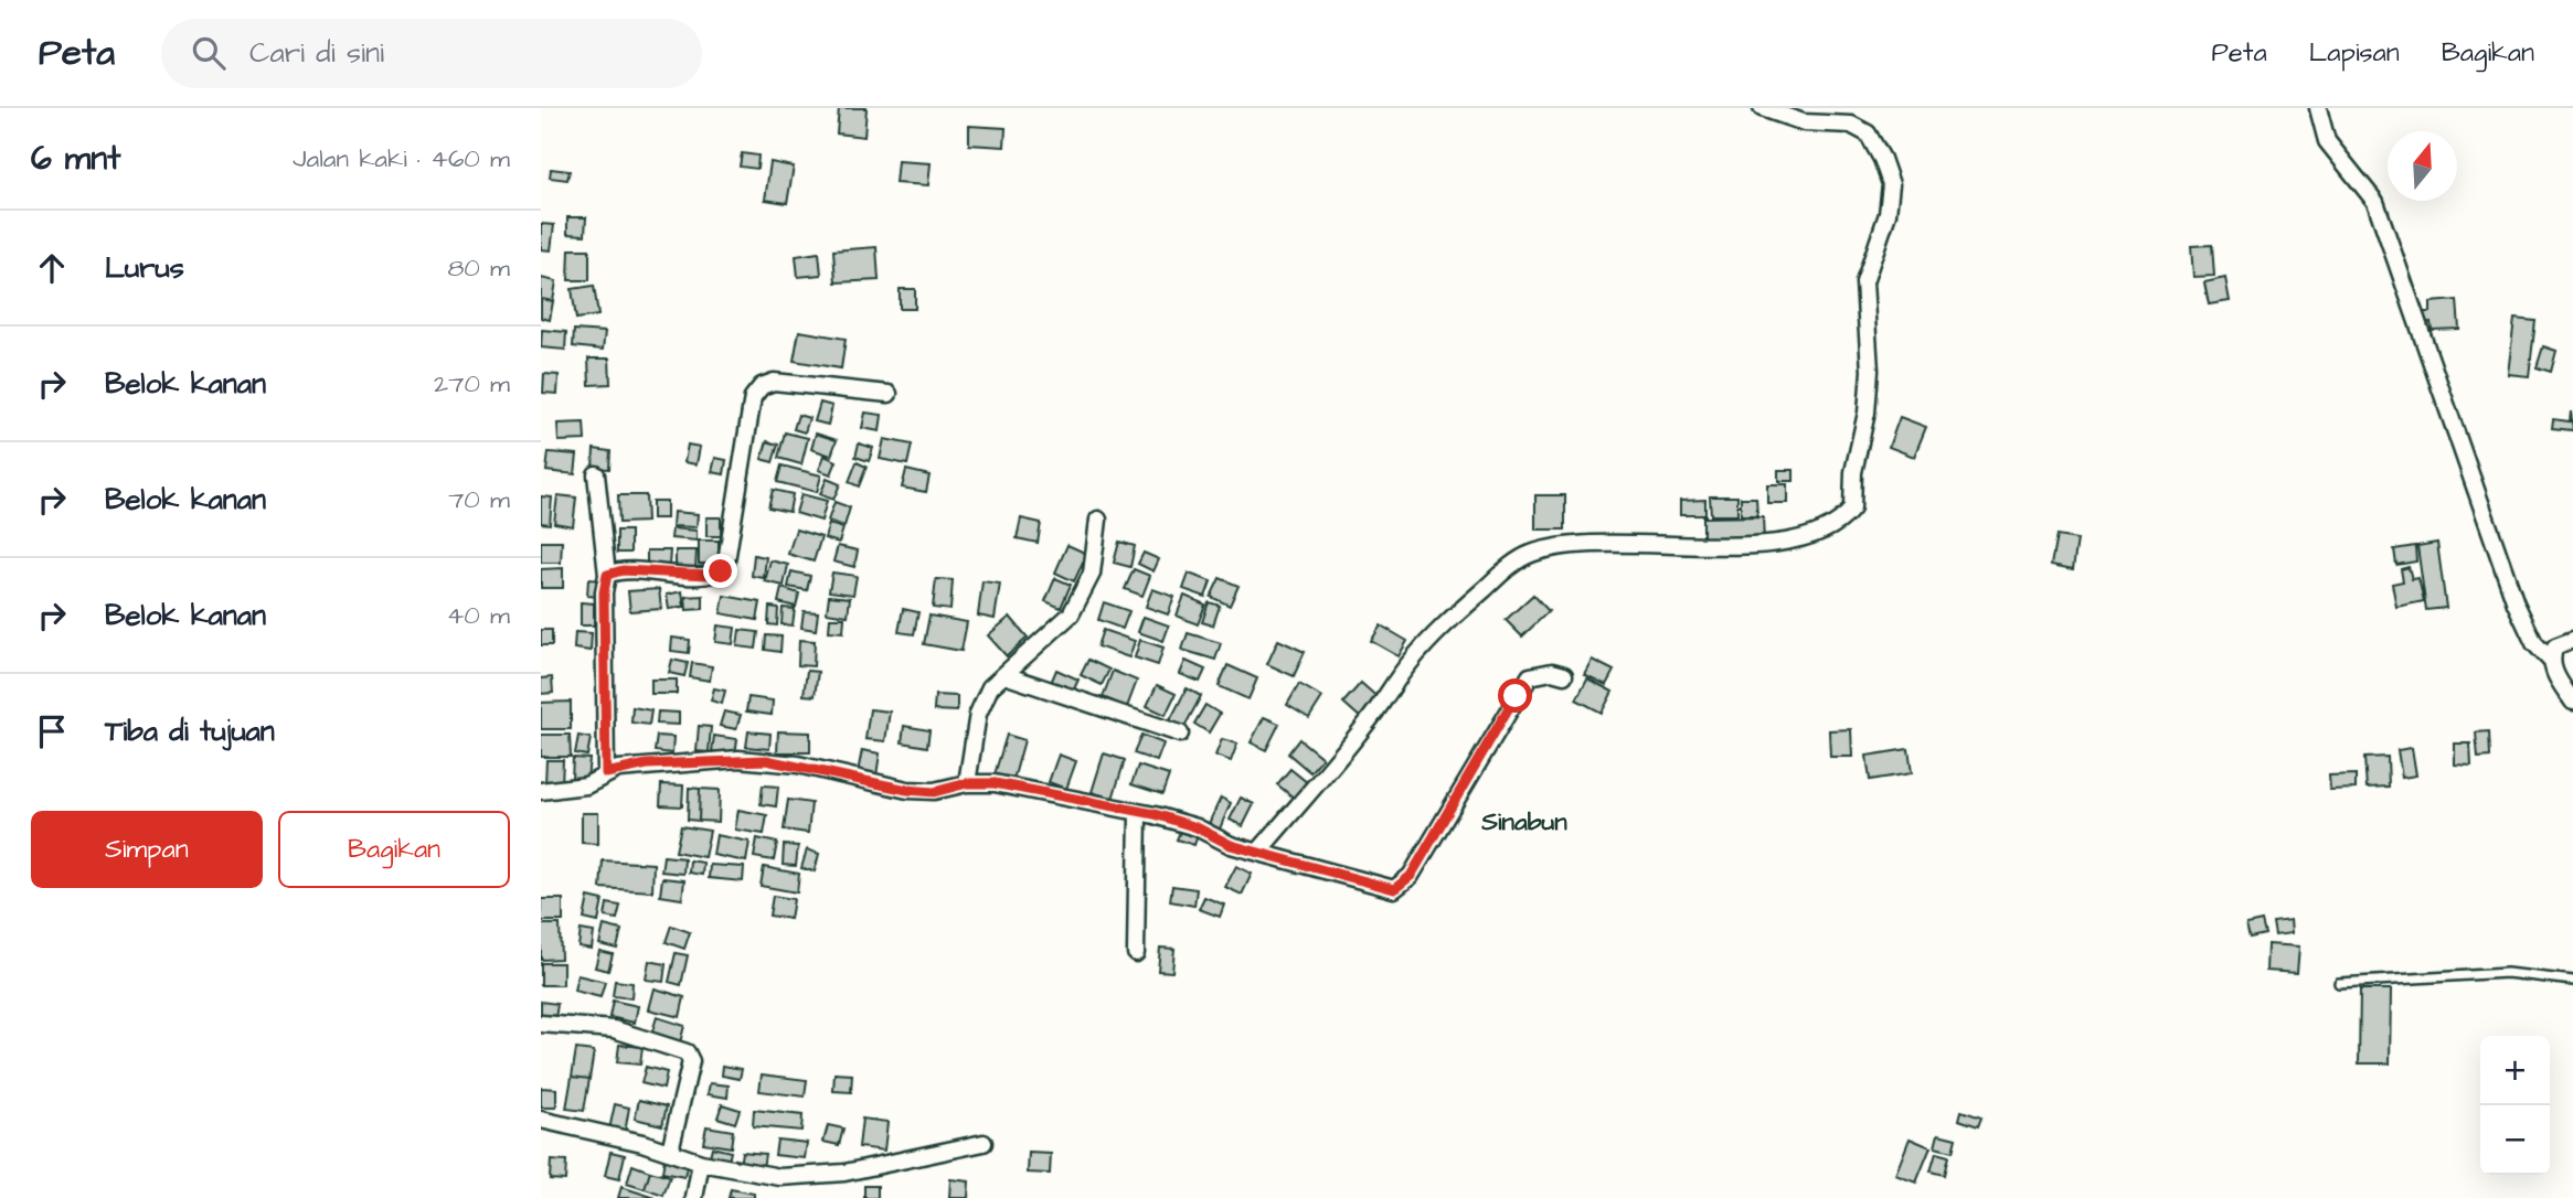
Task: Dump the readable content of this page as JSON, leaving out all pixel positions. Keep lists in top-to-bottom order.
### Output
{
  "districts": ["Sinabun"],
  "north": "top",
  "page": {
    "header": "Peta",
    "search": "Cari di sini",
    "nav": ["Peta", "Lapisan", "Bagikan"],
    "heading": ["6 mnt", "Jalan kaki · 460 m"],
    "list": [
      ["Lurus", "80 m"],
      ["Belok kanan", "270 m"],
      ["Belok kanan", "70 m"],
      ["Belok kanan", "40 m"],
      "Tiba di tujuan"
    ],
    "buttons": ["Simpan", "Bagikan"],
    "map_buttons": ["+", "−"]
  }
}
